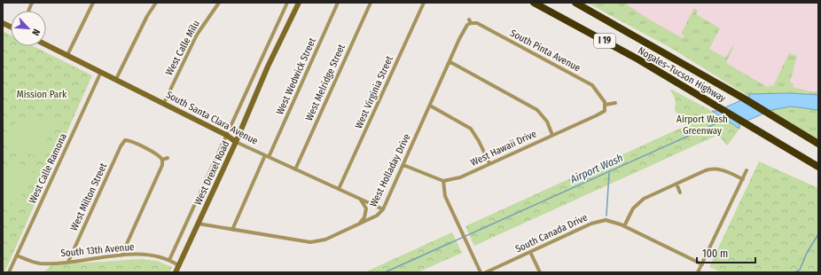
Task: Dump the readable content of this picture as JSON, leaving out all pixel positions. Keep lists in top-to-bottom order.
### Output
{
  "streets": {
    "highway": ["I 19", "Nogales–Tucson Highway"],
    "street": [
      "West Calle Milu",
      "South Pinta Avenue",
      "West Wedwick Street",
      "West Melridge Street",
      "West Virginia Street",
      "South Santa Clara Avenue",
      "West Hawaii Drive",
      "West Calle Ramona",
      "West Holladay Drive",
      "West Drexel Road",
      "West Milton Street",
      "South Canada Drive",
      "South 13th Avenue"
    ]
  },
  "crossings": [
    ["West Calle Milu", "South Santa Clara Avenue"],
    ["South Pinta Avenue", "West Hawaii Drive"],
    ["South Pinta Avenue", "West Holladay Drive"],
    ["West Wedwick Street", "South Santa Clara Avenue"],
    ["West Wedwick Street", "West Holladay Drive"],
    ["West Melridge Street", "South Santa Clara Avenue"],
    ["West Virginia Street", "South Santa Clara Avenue"],
    ["South Santa Clara Avenue", "West Calle Ramona"],
    ["South Santa Clara Avenue", "West Holladay Drive"],
    ["South Santa Clara Avenue", "West Drexel Road"],
    ["West Calle Ramona", "South 13th Avenue"],
    ["West Holladay Drive", "West Drexel Road"],
    ["West Drexel Road", "South 13th Avenue"],
    ["West Milton Street", "South 13th Avenue"]
  ],
  "water": ["Airport Wash"],
  "parks": ["Mission Park", "Airport Wash Greenway"],
  "scale_bar": "100 m",
  "north": "bottom right"
}
